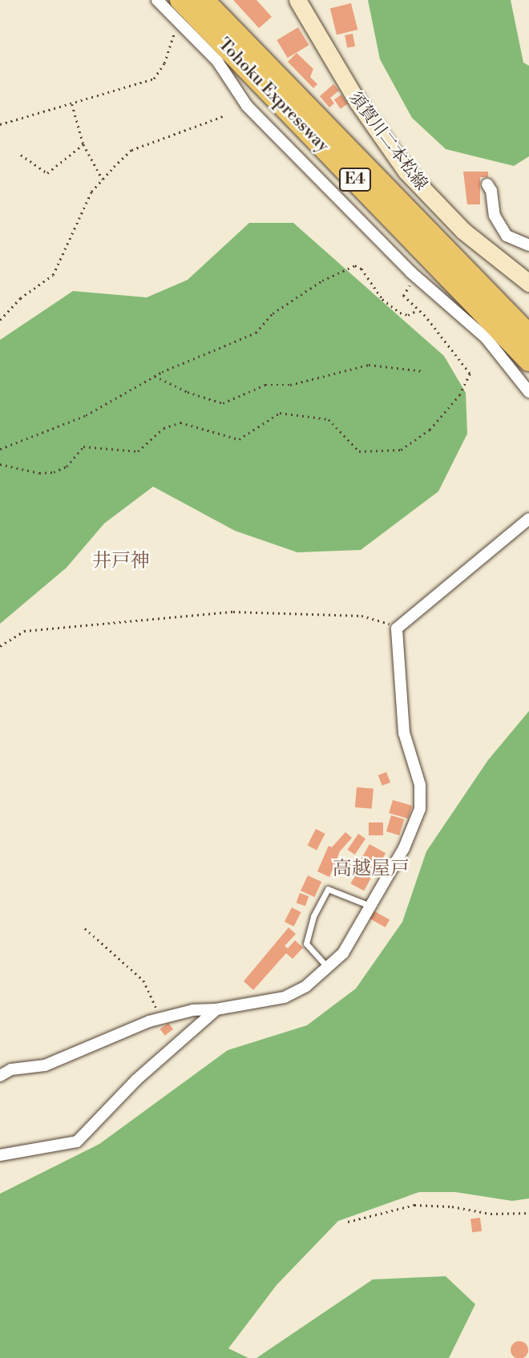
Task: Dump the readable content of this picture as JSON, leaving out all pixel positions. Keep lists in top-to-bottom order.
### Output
{
  "streets": {
    "highway": ["Tohoku Expressway", "E4"],
    "main road": ["須賀川二本松線"]
  },
  "districts": ["井戸神", "高越屋戸"]
}
